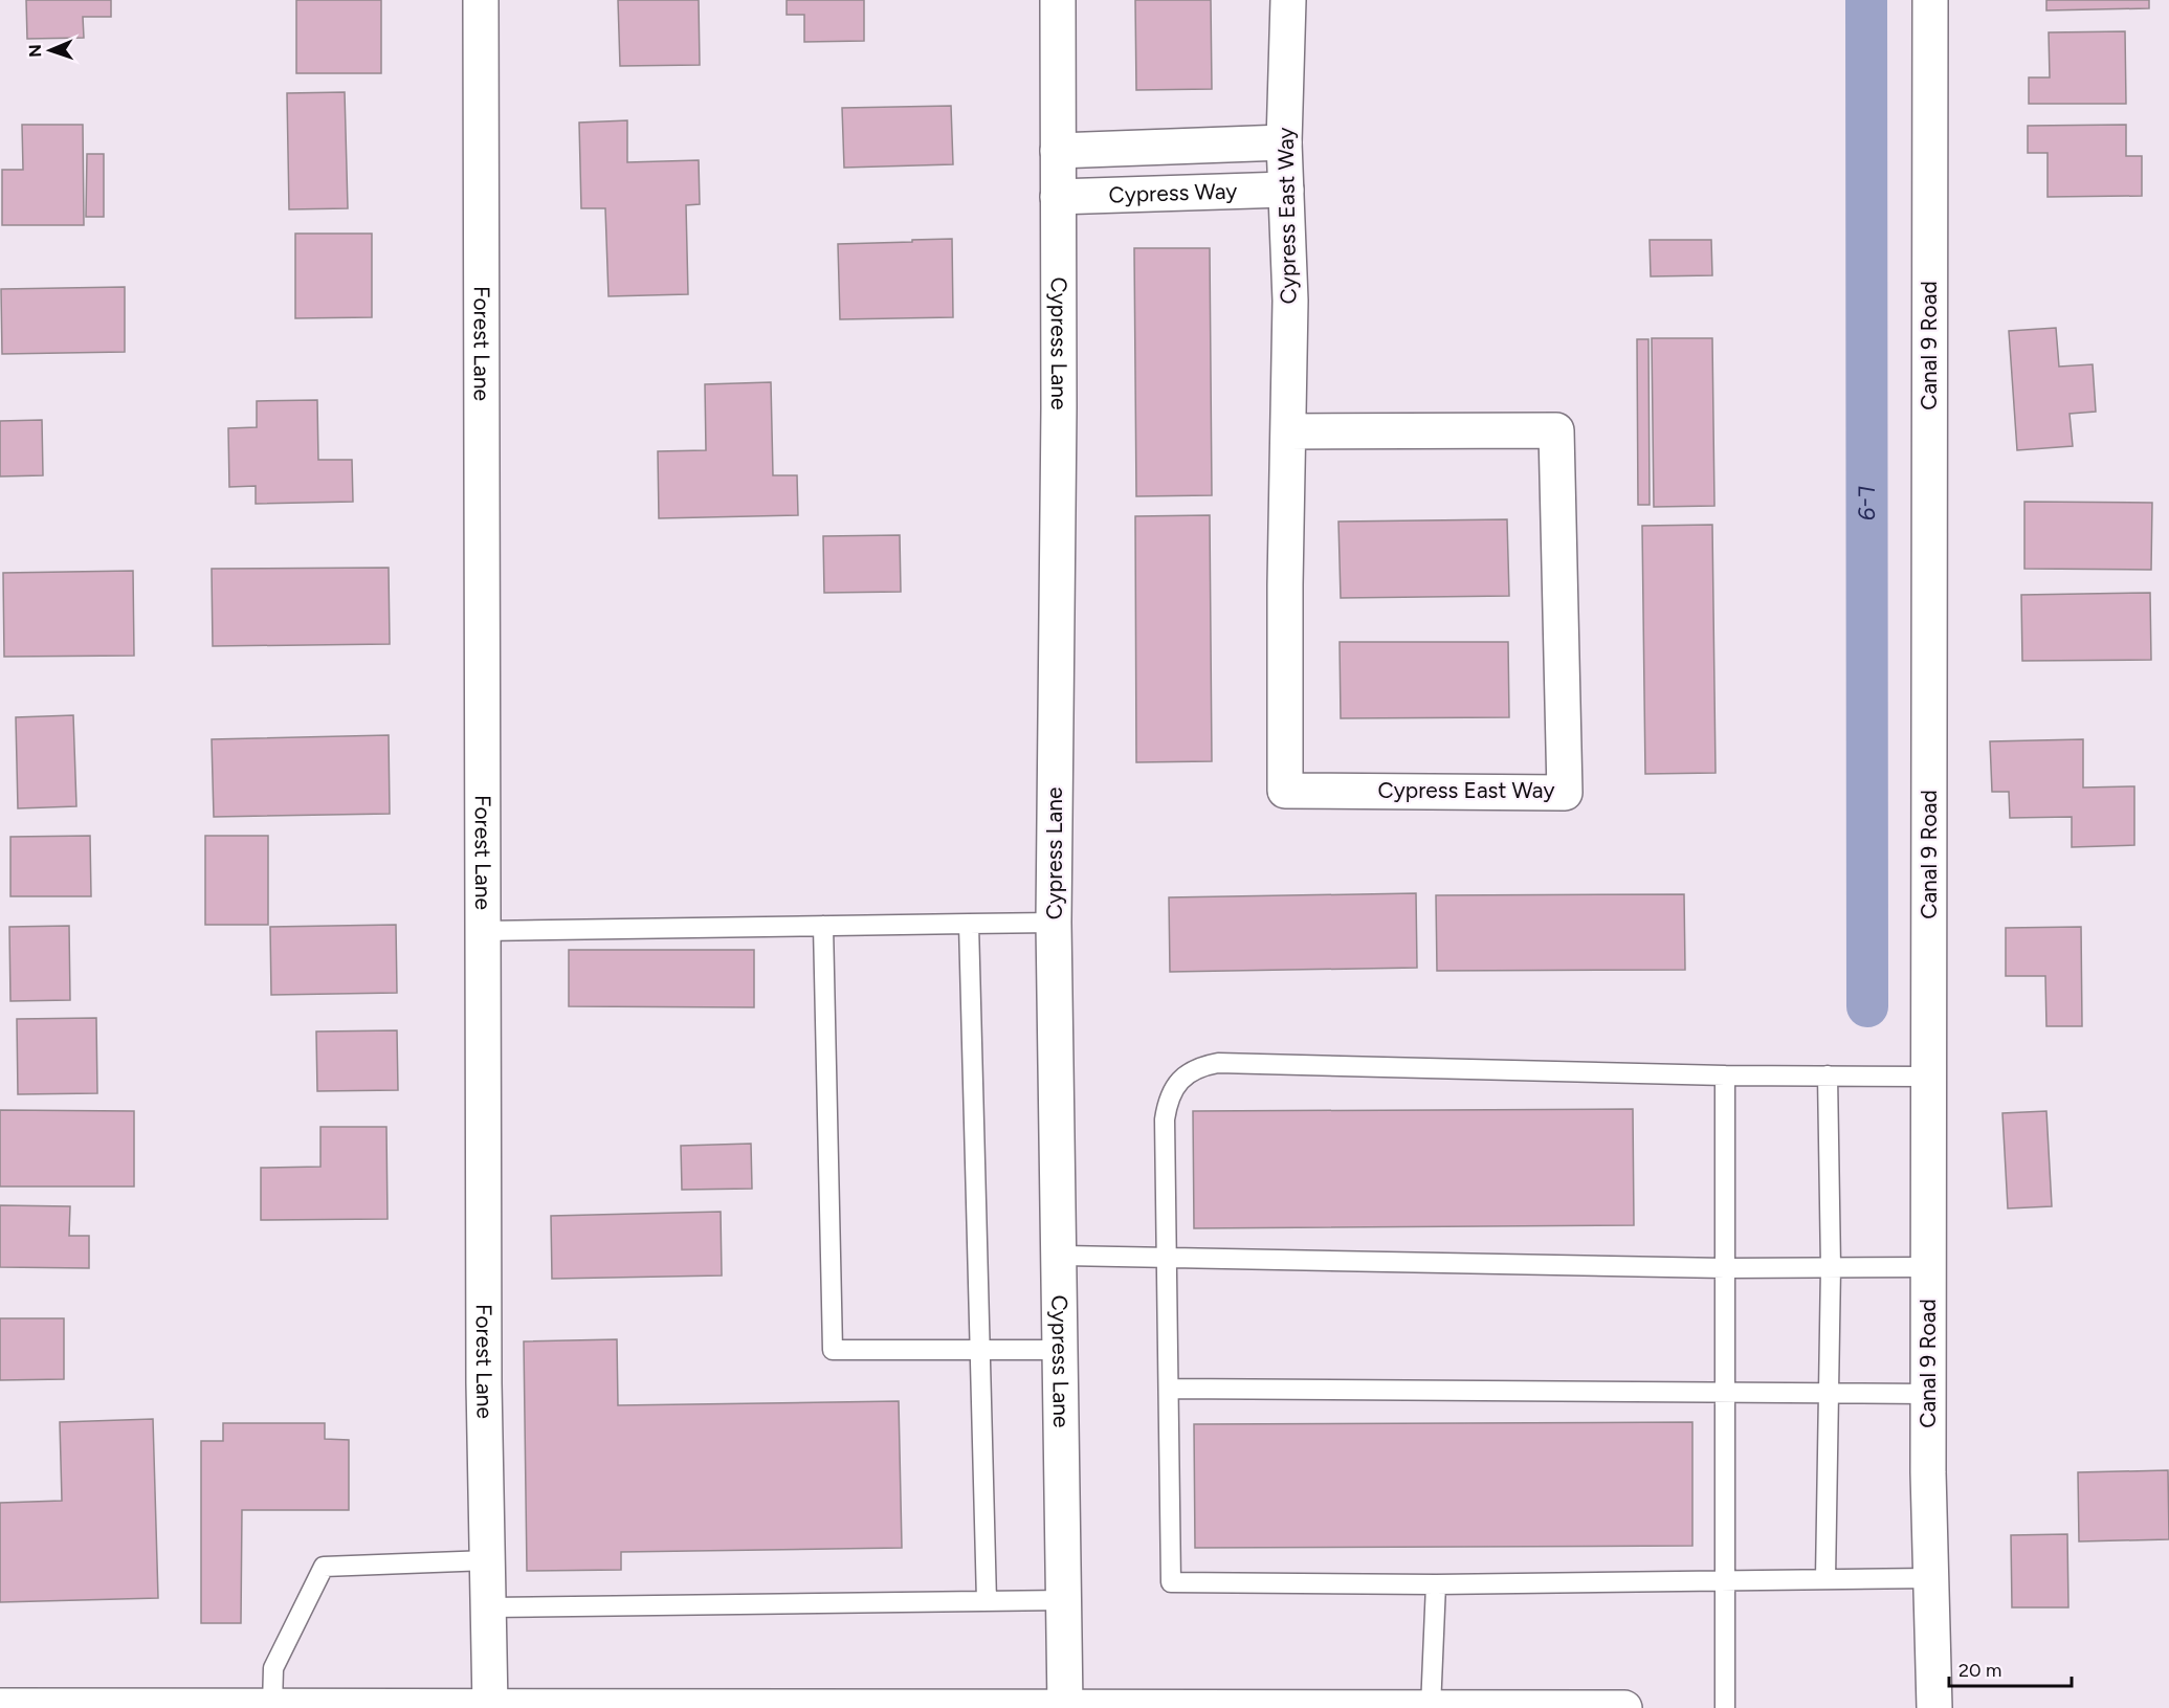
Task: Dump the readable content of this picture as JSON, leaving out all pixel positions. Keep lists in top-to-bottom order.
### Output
{
  "streets": {
    "street": [
      "Cypress Way",
      "Cypress East Way",
      "Forest Lane",
      "Cypress Lane",
      "Canal 9 Road"
    ]
  },
  "crossings": [
    ["Cypress Way", "Cypress East Way"],
    ["Cypress Way", "Cypress Lane"]
  ],
  "water": ["L-9"],
  "scale_bar": "20 m",
  "north": "left"
}
